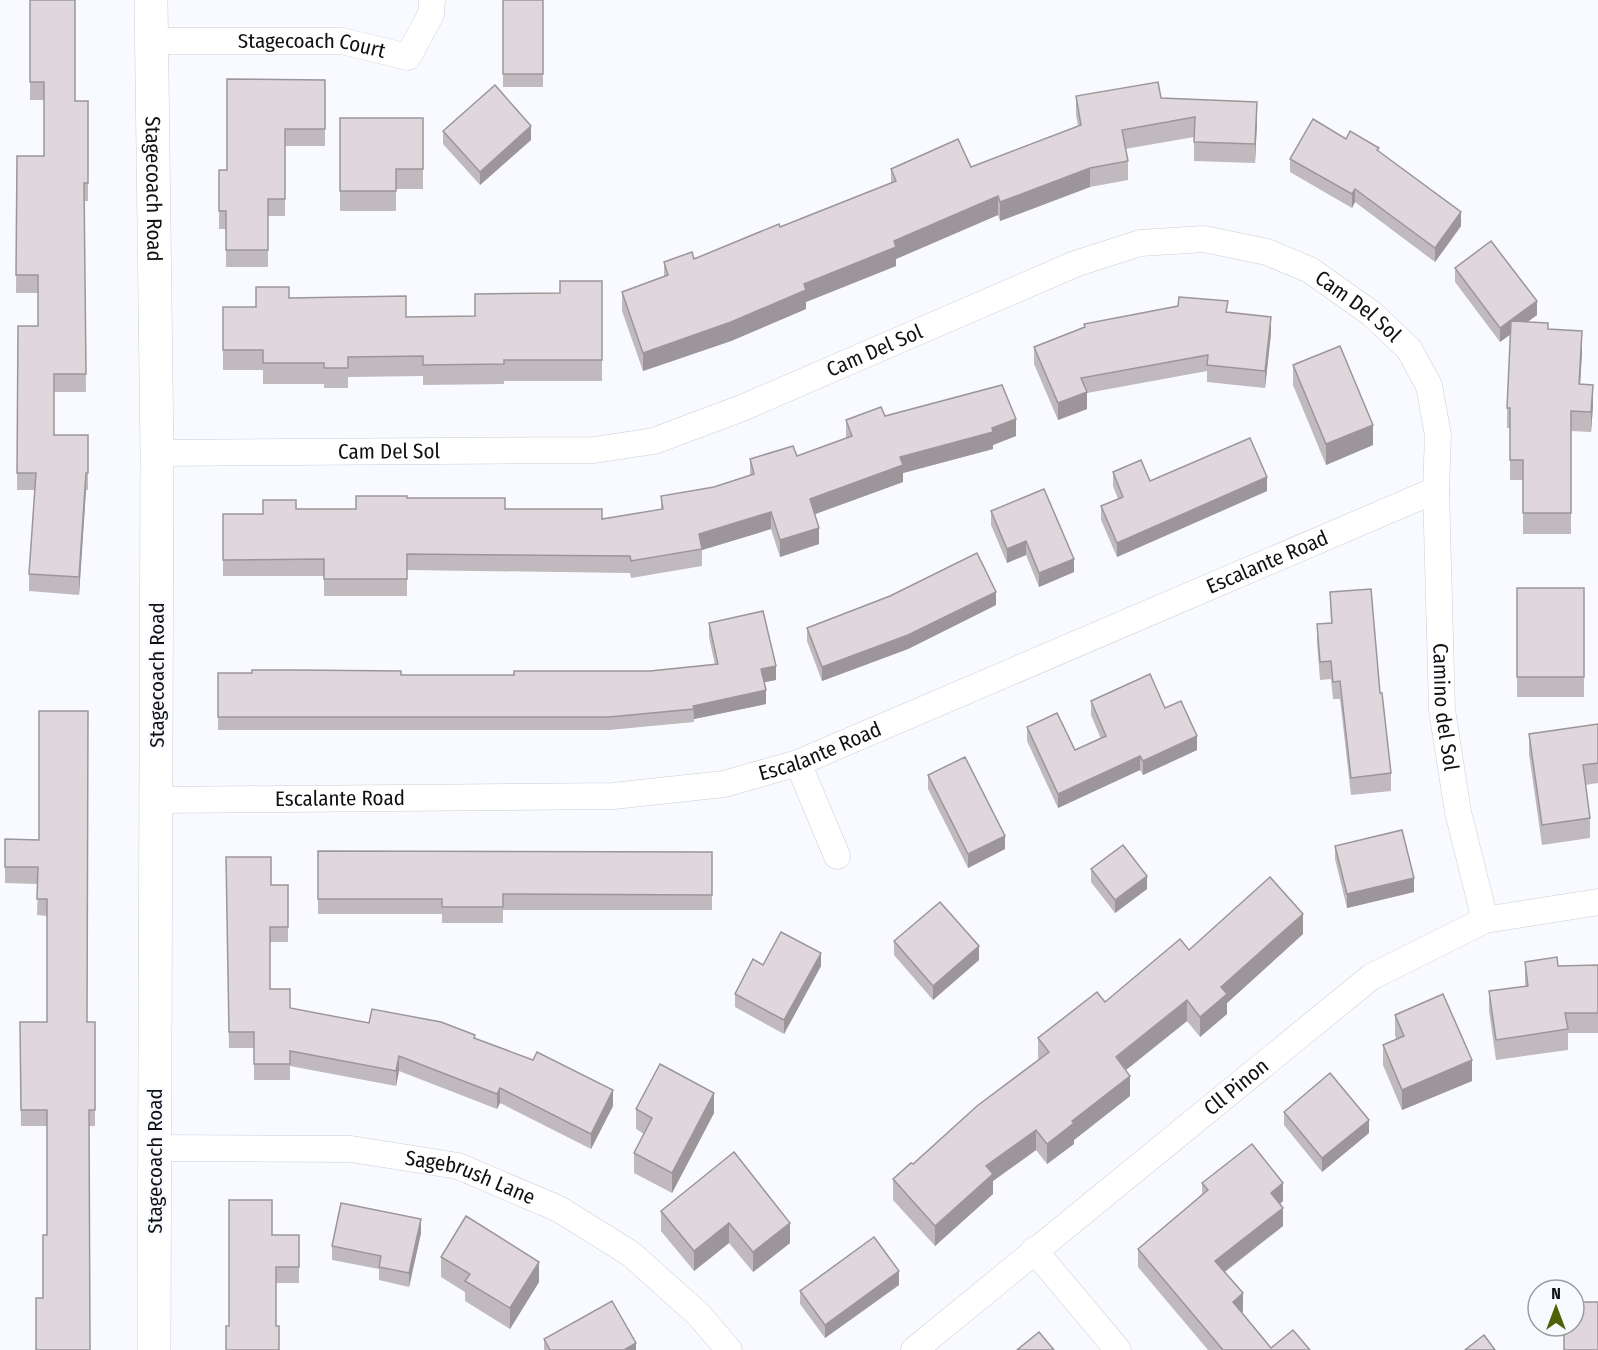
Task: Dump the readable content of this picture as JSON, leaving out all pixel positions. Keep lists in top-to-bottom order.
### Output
{
  "streets": {
    "street": [
      "Stagecoach Court",
      "Stagecoach Road",
      "Cam Del Sol",
      "Escalante Road",
      "Camino del Sol",
      "Cll Pinon",
      "Sagebrush Lane"
    ]
  },
  "crossings": [
    ["Stagecoach Court", "Stagecoach Road"],
    ["Stagecoach Road", "Cam Del Sol"],
    ["Stagecoach Road", "Escalante Road"],
    ["Stagecoach Road", "Sagebrush Lane"],
    ["Cam Del Sol", "Escalante Road"],
    ["Cam Del Sol", "Camino del Sol"],
    ["Escalante Road", "Camino del Sol"],
    ["Camino del Sol", "Cll Pinon"]
  ],
  "north": "top"
}
